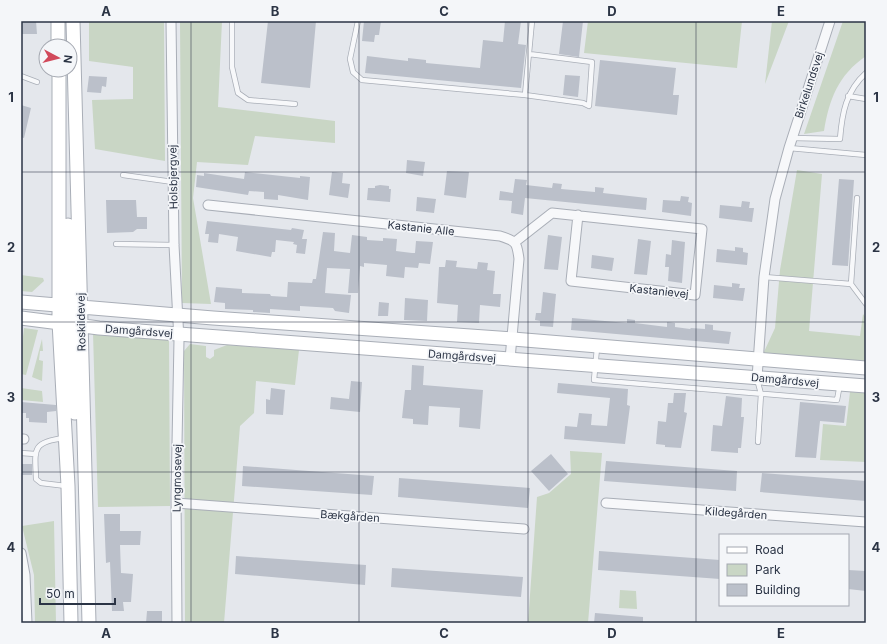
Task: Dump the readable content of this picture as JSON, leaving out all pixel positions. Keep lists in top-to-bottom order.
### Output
{
  "streets": {
    "street": [
      "Birkelundsvej",
      "Holsbjergvej",
      "Kastanie Alle",
      "Kastanievej",
      "Roskildevej",
      "Damgårdsvej",
      "Lyngmosevej",
      "Kildegården",
      "Bækgården"
    ]
  },
  "crossings": [
    ["Birkelundsvej", "Damgårdsvej"],
    ["Holsbjergvej", "Damgårdsvej"],
    ["Holsbjergvej", "Lyngmosevej"],
    ["Kastanie Alle", "Kastanievej"],
    ["Roskildevej", "Damgårdsvej"],
    ["Damgårdsvej", "Lyngmosevej"],
    ["Lyngmosevej", "Bækgården"]
  ],
  "legend": ["Road", "Park", "Building"],
  "scale_bar": "50 m",
  "north": "right",
  "grid": {
    "columns": [
      "A",
      "B",
      "C",
      "D",
      "E"
    ],
    "rows": [
      "1",
      "2",
      "3",
      "4"
    ]
  }
}
